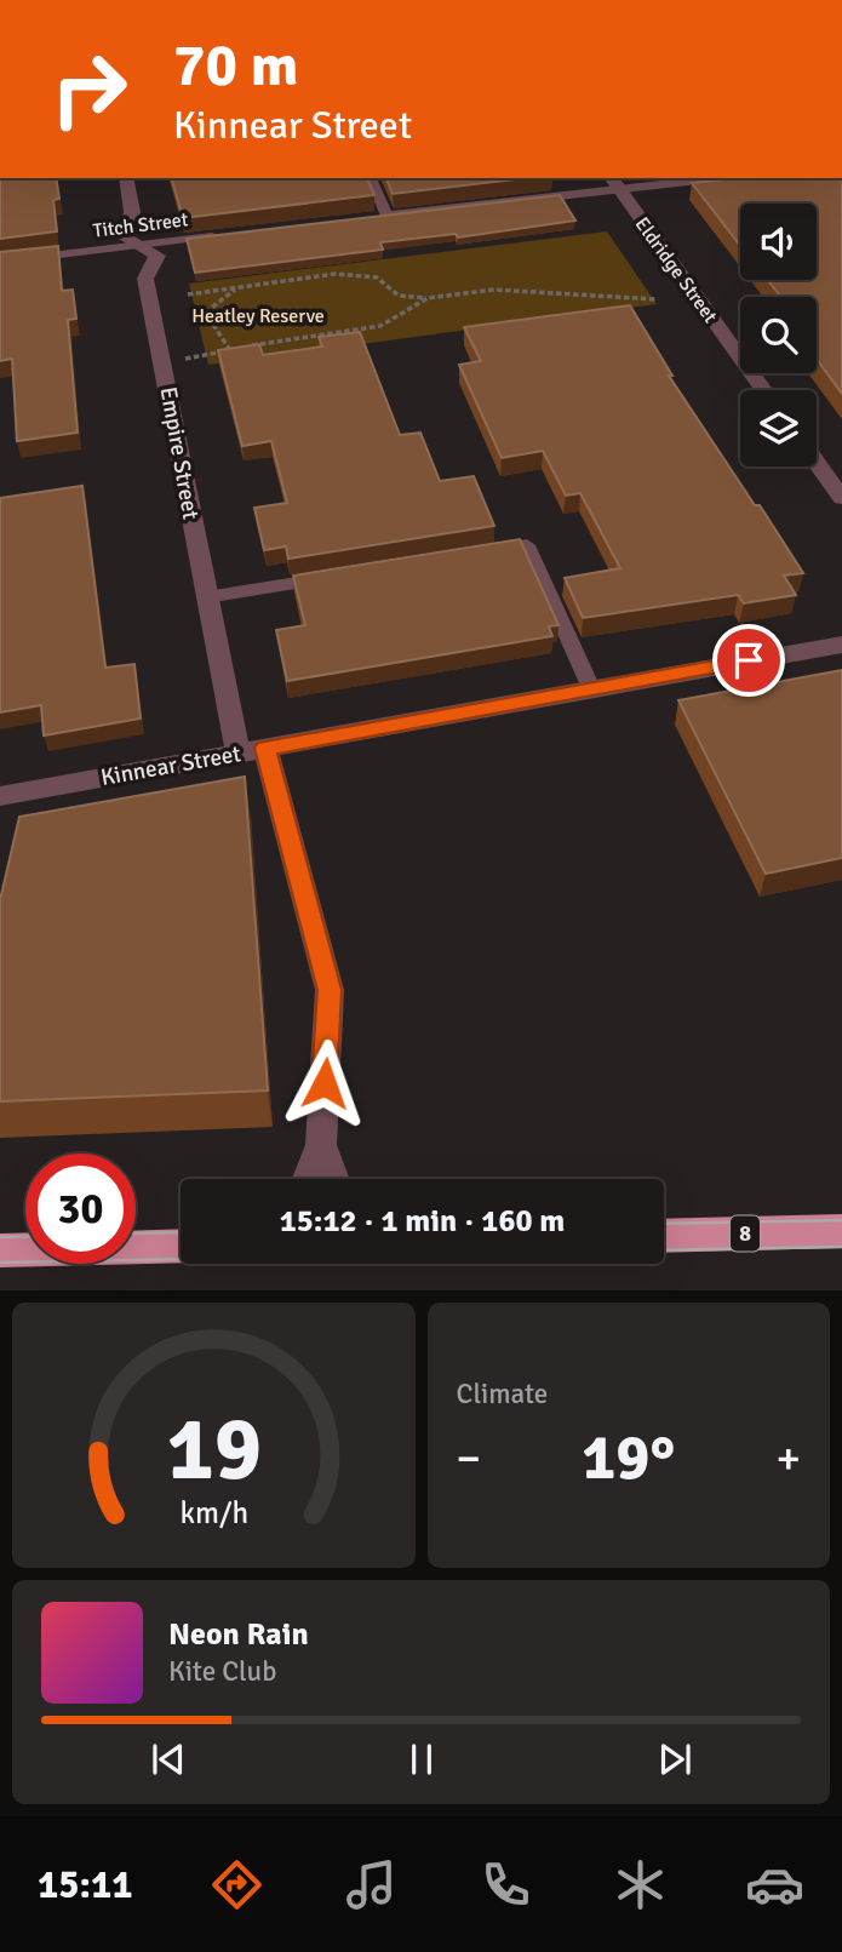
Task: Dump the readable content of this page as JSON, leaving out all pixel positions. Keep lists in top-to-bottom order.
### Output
{
  "streets": {
    "highway": ["8"],
    "street": ["Eldridge Street", "Empire Street", "Kinnear Street"],
    "lane": ["Titch Street"]
  },
  "crossings": [
    ["Titch Street", "Empire Street"],
    ["Empire Street", "Kinnear Street"]
  ],
  "parks": ["Heatley Reserve"],
  "page": {
    "turn": ["70 m", "Kinnear Street"],
    "limit": "30",
    "trip": "15:12 · 1 min · 160 m",
    "tile": "Climate",
    "heat": ["−", "19°", "+"],
    "song": ["Neon Rain", "Kite Club"],
    "tabs": "15:11",
    "gauge": ["19", "km/h"]
  }
}
